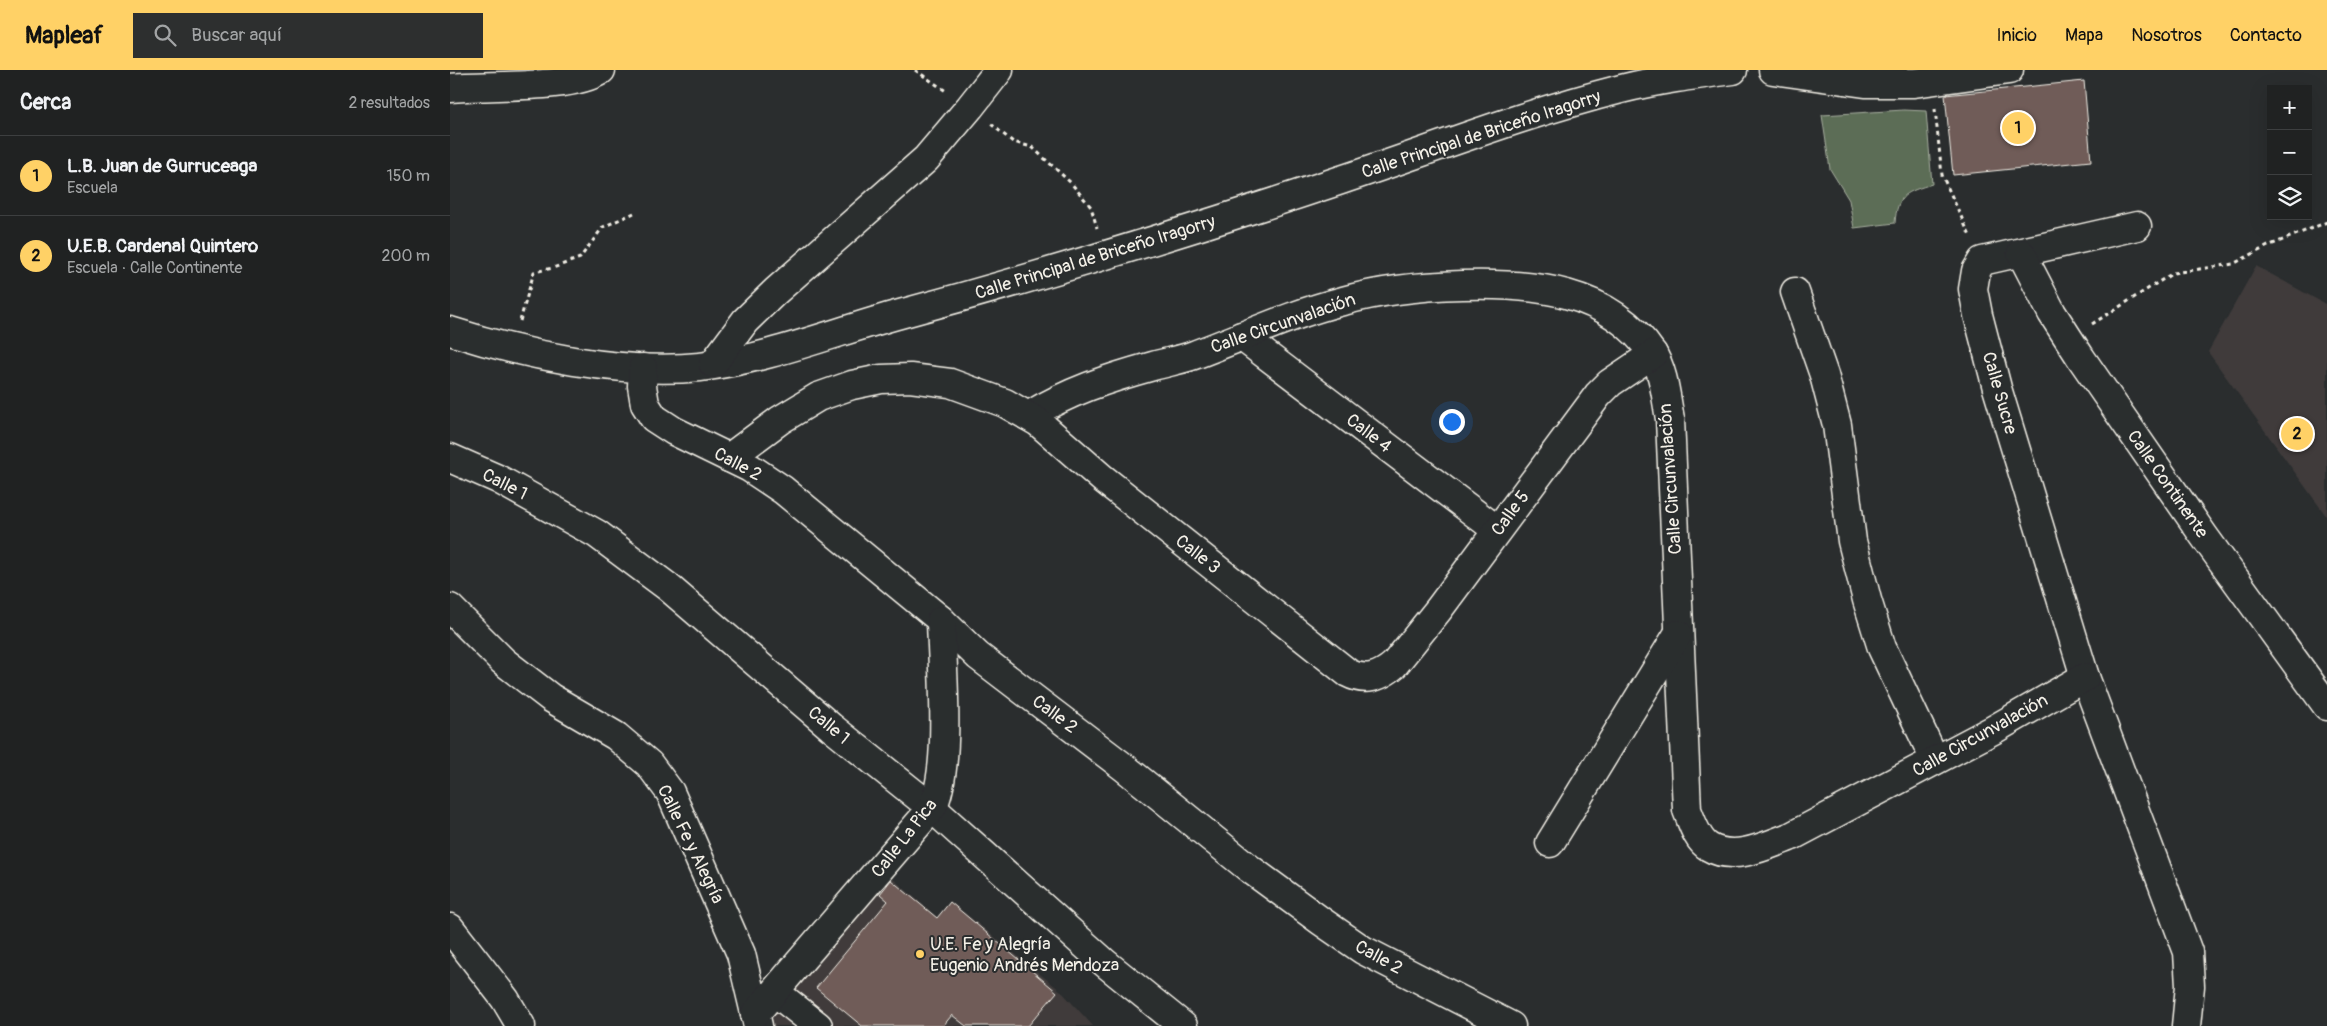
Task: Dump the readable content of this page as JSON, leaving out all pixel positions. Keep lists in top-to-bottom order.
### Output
{
  "streets": {
    "street": [
      "Calle Principal de Briceño Iragorry",
      "Calle Circunvalación",
      "Calle Sucre",
      "Calle 4",
      "Calle 2",
      "Calle 1",
      "Calle Continente",
      "Calle 5",
      "Calle 3",
      "Calle La Pica",
      "Calle Fe y Alegría"
    ]
  },
  "crossings": [
    ["Calle Principal de Briceño Iragorry", "Calle 2"],
    ["Calle Circunvalación", "Calle Sucre"],
    ["Calle Circunvalación", "Calle 4"],
    ["Calle Circunvalación", "Calle 5"],
    ["Calle Circunvalación", "Calle 3"],
    ["Calle 4", "Calle 5"],
    ["Calle 2", "Calle La Pica"],
    ["Calle 1", "Calle La Pica"],
    ["Calle 5", "Calle 3"],
    ["Calle La Pica", "Calle Fe y Alegría"]
  ],
  "places": ["U.E. Fe y Alegría Eugenio Andrés Mendoza"],
  "page": {
    "header": "Mapleaf",
    "search": "Buscar aquí",
    "nav": [
      "Inicio",
      "Mapa",
      "Nosotros",
      "Contacto"
    ],
    "heading": ["Cerca", "2 resultados"],
    "map_buttons": ["+", "−"],
    "pins": ["1", "2"],
    "list": [
      {
        "mark": "1",
        "name": "L.B. Juan de Gurruceaga",
        "note": "Escuela",
        "value": "150 m"
      },
      {
        "mark": "2",
        "name": "U.E.B. Cardenal Quintero",
        "note": "Escuela · Calle Continente",
        "value": "200 m"
      }
    ]
  }
}
